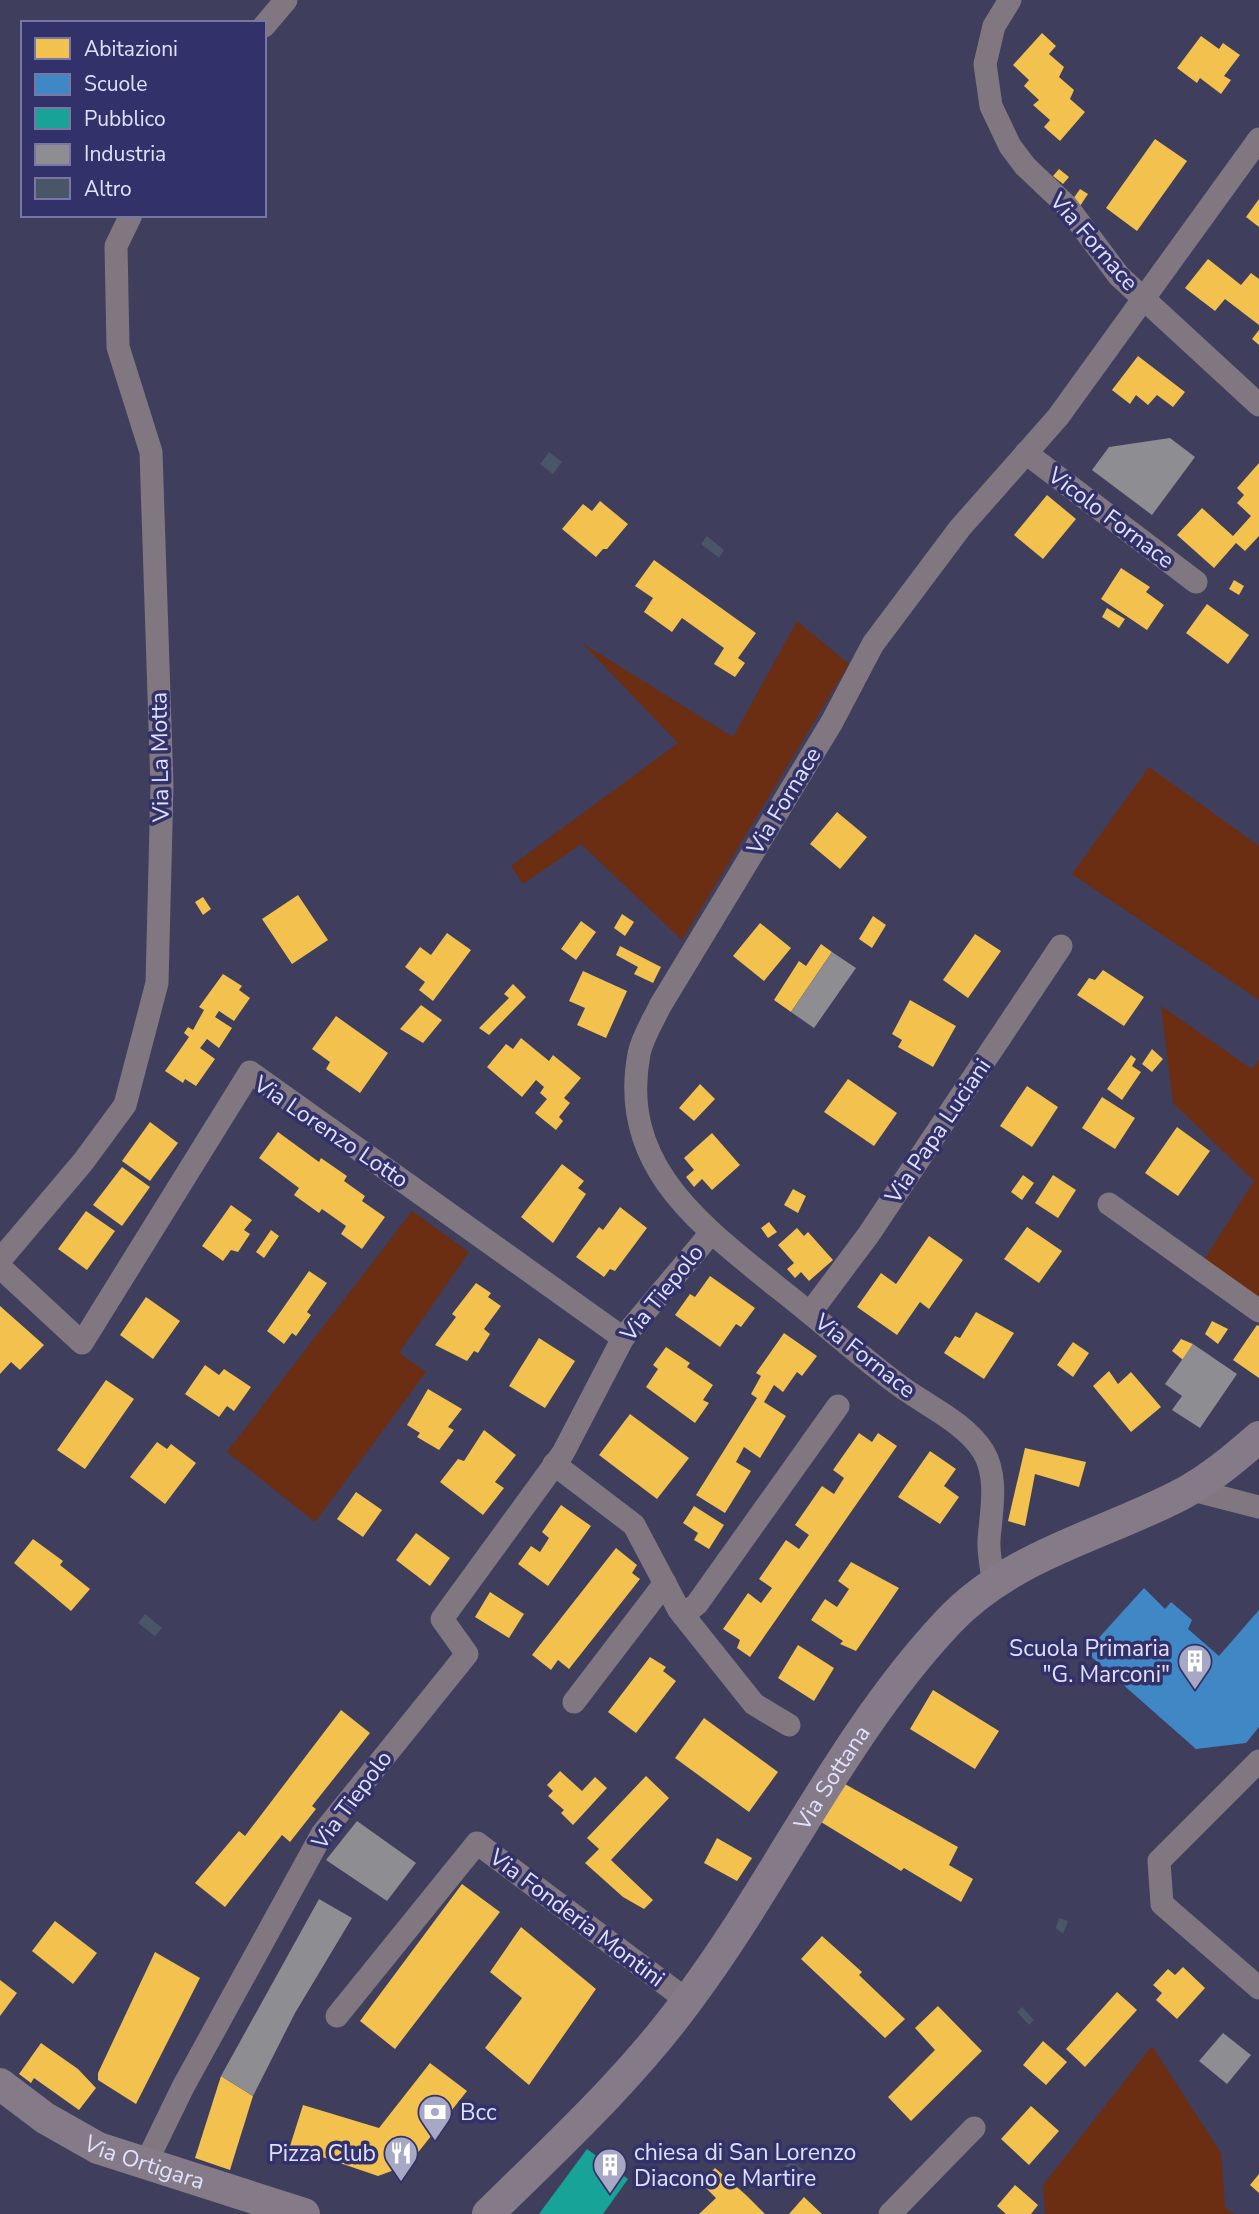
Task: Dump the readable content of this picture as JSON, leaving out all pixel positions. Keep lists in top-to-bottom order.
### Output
{
  "streets": {
    "street": [
      "Via Fornace",
      "Vicolo Fornace",
      "Via La Motta",
      "Via Papa Luciani",
      "Via Lorenzo Lotto",
      "Via Tiepolo",
      "Via Sottana",
      "Via Fonderia Montini",
      "Via Ortigara"
    ]
  },
  "crossings": [
    ["Via Fornace", "Vicolo Fornace"],
    ["Via Fornace", "Via Papa Luciani"],
    ["Via Fornace", "Via Tiepolo"],
    ["Via Fornace", "Via Sottana"],
    ["Via Lorenzo Lotto", "Via Tiepolo"],
    ["Via Tiepolo", "Via Ortigara"],
    ["Via Sottana", "Via Fonderia Montini"]
  ],
  "places": {
    "building": ["Scuola Primaria \"G. Marconi\"", "chiesa di San Lorenzo Diacono e Martire"],
    "bank": ["Bcc"],
    "restaurant": ["Pizza Club"]
  },
  "legend": [
    "Abitazioni",
    "Scuole",
    "Pubblico",
    "Industria",
    "Altro"
  ]
}
